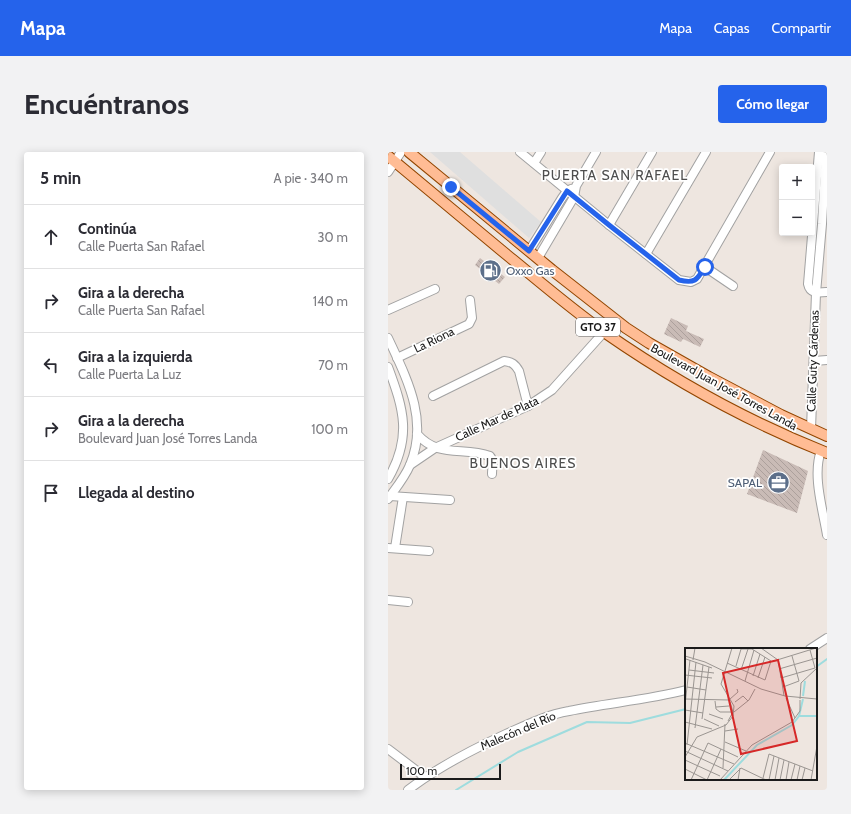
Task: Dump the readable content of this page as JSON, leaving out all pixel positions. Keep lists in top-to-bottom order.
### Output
{
  "streets": {
    "main road": ["GTO 37", "Boulevard Juan José Torres Landa"],
    "street": [
      "La Riona",
      "Calle Guty Cárdenas",
      "Calle Mar de Plata",
      "Malecón del Río"
    ]
  },
  "crossings": [
    ["Calle Guty Cárdenas", "Boulevard Juan José Torres Landa"],
    ["Boulevard Juan José Torres Landa", "Calle Mar de Plata"]
  ],
  "districts": ["PUERTA SAN RAFAEL", "BUENOS AIRES"],
  "places": {
    "fuel station": ["Oxxo Gas"],
    "office": ["SAPAL"]
  },
  "scale_bar": "100 m",
  "page": {
    "header": "Mapa",
    "nav": ["Mapa", "Capas", "Compartir"],
    "buttons": "Cómo llegar",
    "title": "Encuéntranos",
    "heading": ["5 min", "A pie · 340 m"],
    "map_buttons": ["+", "−"],
    "list": [
      ["Continúa", "Calle Puerta San Rafael", "30 m"],
      ["Gira a la derecha", "Calle Puerta San Rafael", "140 m"],
      ["Gira a la izquierda", "Calle Puerta La Luz", "70 m"],
      ["Gira a la derecha", "Boulevard Juan José Torres Landa", "100 m"],
      "Llegada al destino"
    ],
    "scale": "100 m"
  }
}
